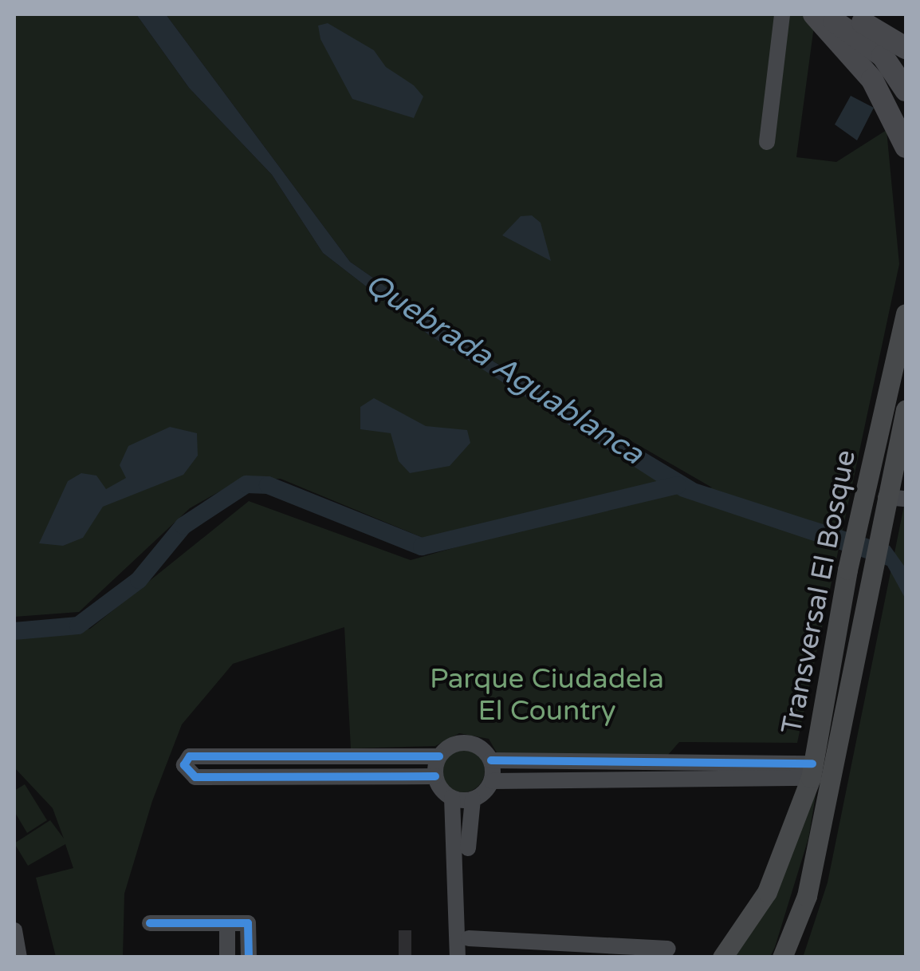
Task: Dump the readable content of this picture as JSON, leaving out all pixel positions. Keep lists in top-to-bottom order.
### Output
{
  "streets": {
    "main road": ["Transversal El Bosque"]
  },
  "water": ["Quebrada Aguablanca"],
  "parks": ["Parque Ciudadela El Country"]
}
